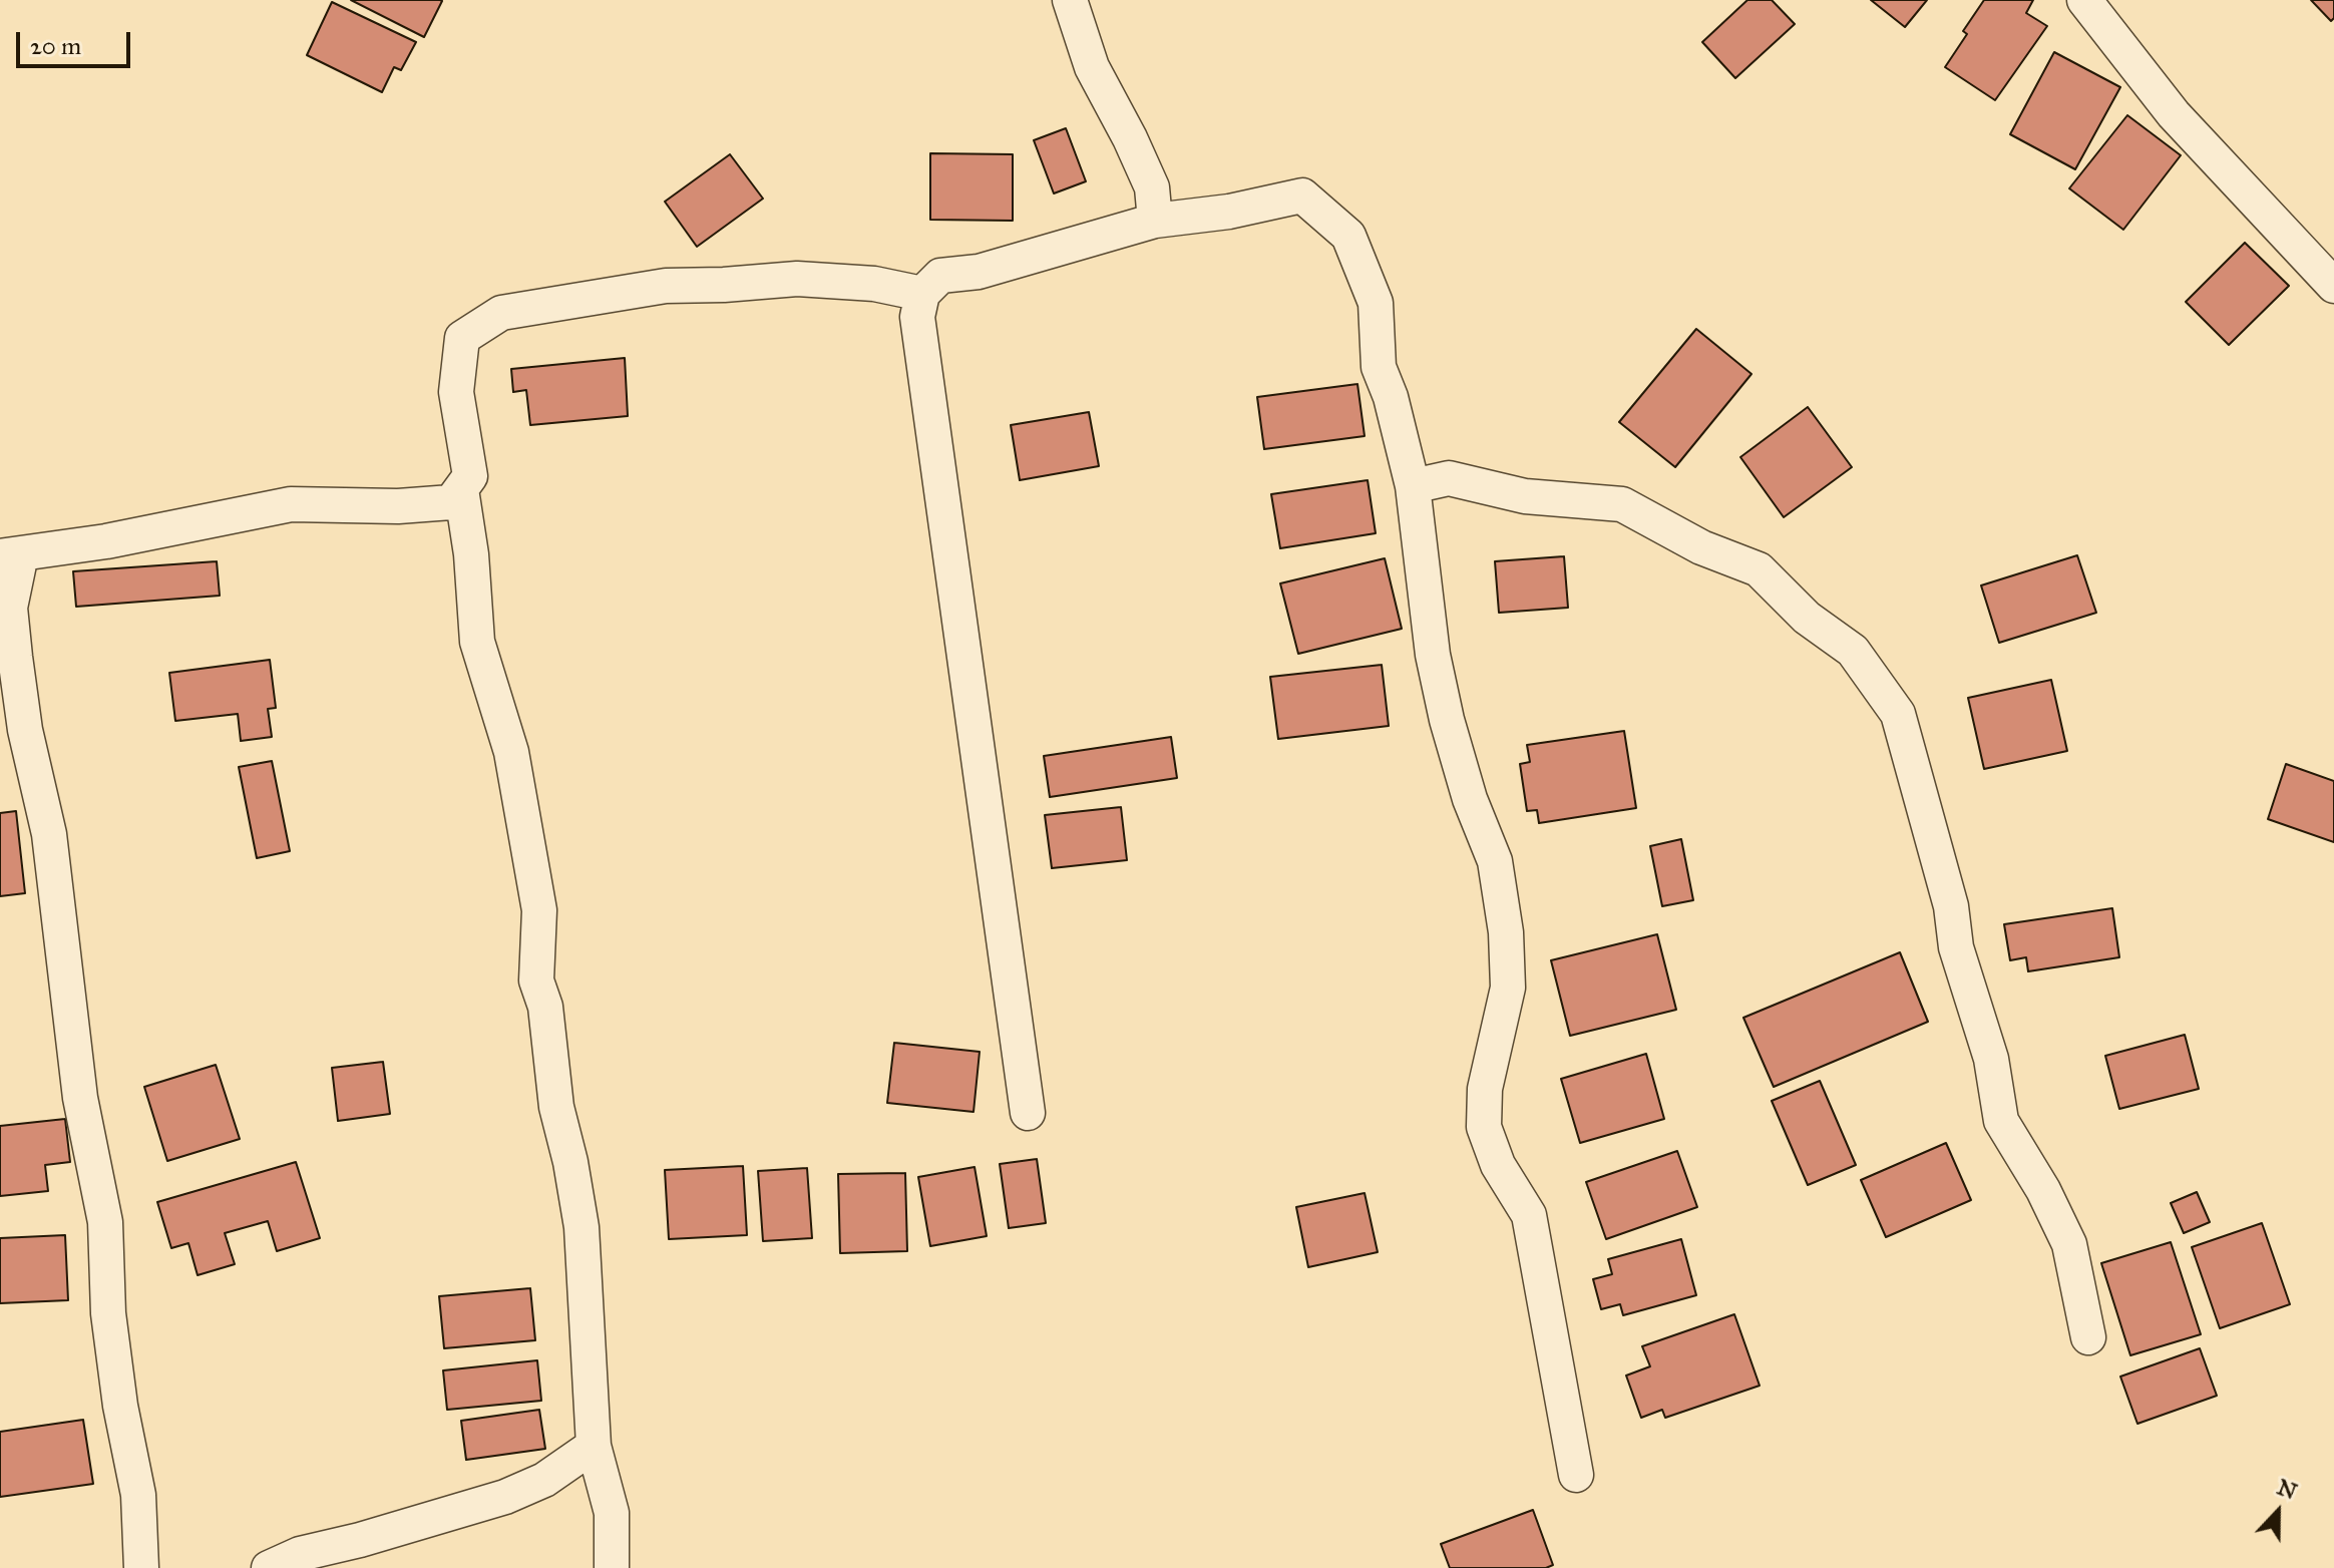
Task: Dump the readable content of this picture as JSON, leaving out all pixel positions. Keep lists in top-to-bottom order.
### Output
{
  "scale_bar": "20 m",
  "north": "top"
}
